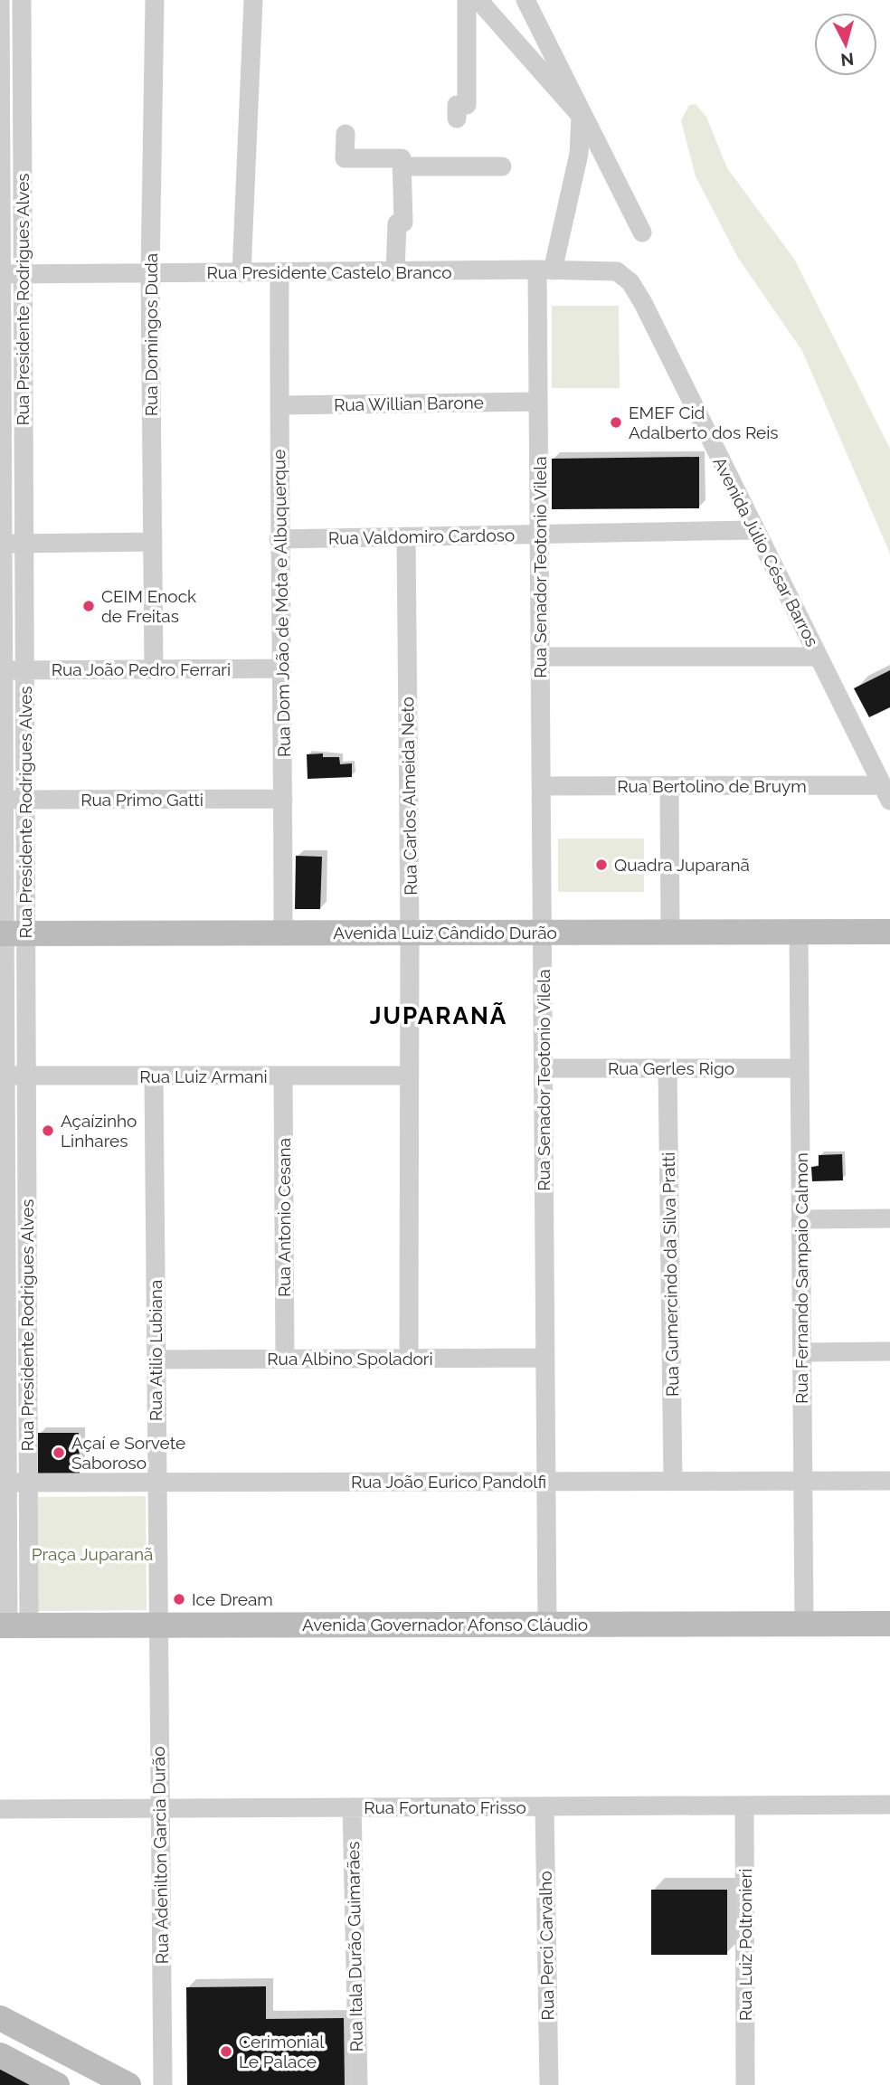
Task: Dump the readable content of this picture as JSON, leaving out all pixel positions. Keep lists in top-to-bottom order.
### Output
{
  "streets": {
    "street": [
      "Rua Presidente Castelo Branco",
      "Rua Presidente Rodrigues Alves",
      "Rua Domingos Duda",
      "Rua Willian Barone",
      "Rua Valdomiro Cardoso",
      "Avenida Júlio César Barros",
      "Rua Senador Teotonio Vilela",
      "Rua Dom João de Mota e Albuquerque",
      "Rua João Pedro Ferrari",
      "Rua Bertolino de Bruym",
      "Rua Carlos Almeida Neto",
      "Rua Primo Gatti",
      "Avenida Luiz Cândido Durão",
      "Rua Gerles Rigo",
      "Rua Luiz Armani",
      "Rua Antonio Cesana",
      "Rua Gumercindo da Silva Pratti",
      "Rua Fernando Sampaio Calmon",
      "Rua Atilio Lubiana",
      "Rua Albino Spoladori",
      "Rua João Eurico Pandolfi",
      "Avenida Governador Afonso Cláudio",
      "Rua Fortunato Frisso",
      "Rua Adenilton Garcia Durão",
      "Rua Luiz Poltronieri",
      "Rua Perci Carvalho",
      "Rua Itala Durão Guimarães"
    ]
  },
  "crossings": [
    ["Rua Presidente Castelo Branco", "Rua Presidente Rodrigues Alves"],
    ["Rua Presidente Castelo Branco", "Rua Domingos Duda"],
    ["Rua Presidente Castelo Branco", "Avenida Júlio César Barros"],
    ["Rua Presidente Castelo Branco", "Rua Senador Teotonio Vilela"],
    ["Rua Presidente Castelo Branco", "Rua Dom João de Mota e Albuquerque"],
    ["Rua Presidente Rodrigues Alves", "Rua João Pedro Ferrari"],
    ["Rua Presidente Rodrigues Alves", "Rua Primo Gatti"],
    ["Rua Presidente Rodrigues Alves", "Avenida Luiz Cândido Durão"],
    ["Rua Presidente Rodrigues Alves", "Rua Luiz Armani"],
    ["Rua Presidente Rodrigues Alves", "Rua João Eurico Pandolfi"],
    ["Rua Presidente Rodrigues Alves", "Avenida Governador Afonso Cláudio"],
    ["Rua Domingos Duda", "Rua João Pedro Ferrari"],
    ["Rua Willian Barone", "Rua Senador Teotonio Vilela"],
    ["Rua Willian Barone", "Rua Dom João de Mota e Albuquerque"],
    ["Rua Valdomiro Cardoso", "Avenida Júlio César Barros"],
    ["Rua Valdomiro Cardoso", "Rua Senador Teotonio Vilela"],
    ["Rua Valdomiro Cardoso", "Rua Dom João de Mota e Albuquerque"],
    ["Rua Valdomiro Cardoso", "Rua Carlos Almeida Neto"],
    ["Avenida Júlio César Barros", "Rua Bertolino de Bruym"],
    ["Rua Senador Teotonio Vilela", "Rua Bertolino de Bruym"],
    ["Rua Senador Teotonio Vilela", "Avenida Luiz Cândido Durão"],
    ["Rua Senador Teotonio Vilela", "Rua Gerles Rigo"],
    ["Rua Senador Teotonio Vilela", "Rua Albino Spoladori"],
    ["Rua Senador Teotonio Vilela", "Rua João Eurico Pandolfi"],
    ["Rua Senador Teotonio Vilela", "Avenida Governador Afonso Cláudio"],
    ["Rua Dom João de Mota e Albuquerque", "Rua João Pedro Ferrari"],
    ["Rua Dom João de Mota e Albuquerque", "Rua Primo Gatti"],
    ["Rua Dom João de Mota e Albuquerque", "Avenida Luiz Cândido Durão"],
    ["Rua Carlos Almeida Neto", "Avenida Luiz Cândido Durão"],
    ["Rua Carlos Almeida Neto", "Rua Luiz Armani"],
    ["Rua Carlos Almeida Neto", "Rua Albino Spoladori"],
    ["Avenida Luiz Cândido Durão", "Rua Fernando Sampaio Calmon"],
    ["Rua Gerles Rigo", "Rua Gumercindo da Silva Pratti"],
    ["Rua Gerles Rigo", "Rua Fernando Sampaio Calmon"],
    ["Rua Luiz Armani", "Rua Antonio Cesana"],
    ["Rua Luiz Armani", "Rua Atilio Lubiana"],
    ["Rua Antonio Cesana", "Rua Albino Spoladori"],
    ["Rua Gumercindo da Silva Pratti", "Rua João Eurico Pandolfi"],
    ["Rua Fernando Sampaio Calmon", "Rua João Eurico Pandolfi"],
    ["Rua Fernando Sampaio Calmon", "Avenida Governador Afonso Cláudio"],
    ["Rua Atilio Lubiana", "Rua Albino Spoladori"],
    ["Rua Atilio Lubiana", "Rua João Eurico Pandolfi"],
    ["Rua Atilio Lubiana", "Avenida Governador Afonso Cláudio"],
    ["Rua Atilio Lubiana", "Rua Adenilton Garcia Durão"],
    ["Avenida Governador Afonso Cláudio", "Rua Adenilton Garcia Durão"],
    ["Rua Fortunato Frisso", "Rua Adenilton Garcia Durão"],
    ["Rua Fortunato Frisso", "Rua Luiz Poltronieri"],
    ["Rua Fortunato Frisso", "Rua Perci Carvalho"],
    ["Rua Fortunato Frisso", "Rua Itala Durão Guimarães"]
  ],
  "districts": ["JUPARANÃ"],
  "parks": ["Praça Juparanã"],
  "places": [
    "EMEF Cid Adalberto dos Reis",
    "CEIM Enock de Freitas",
    "Quadra Juparanã",
    "Açaízinho Linhares",
    "Açaí e Sorvete Saboroso",
    "Ice Dream",
    "Cerimonial Le Palace"
  ],
  "north": "bottom"
}
